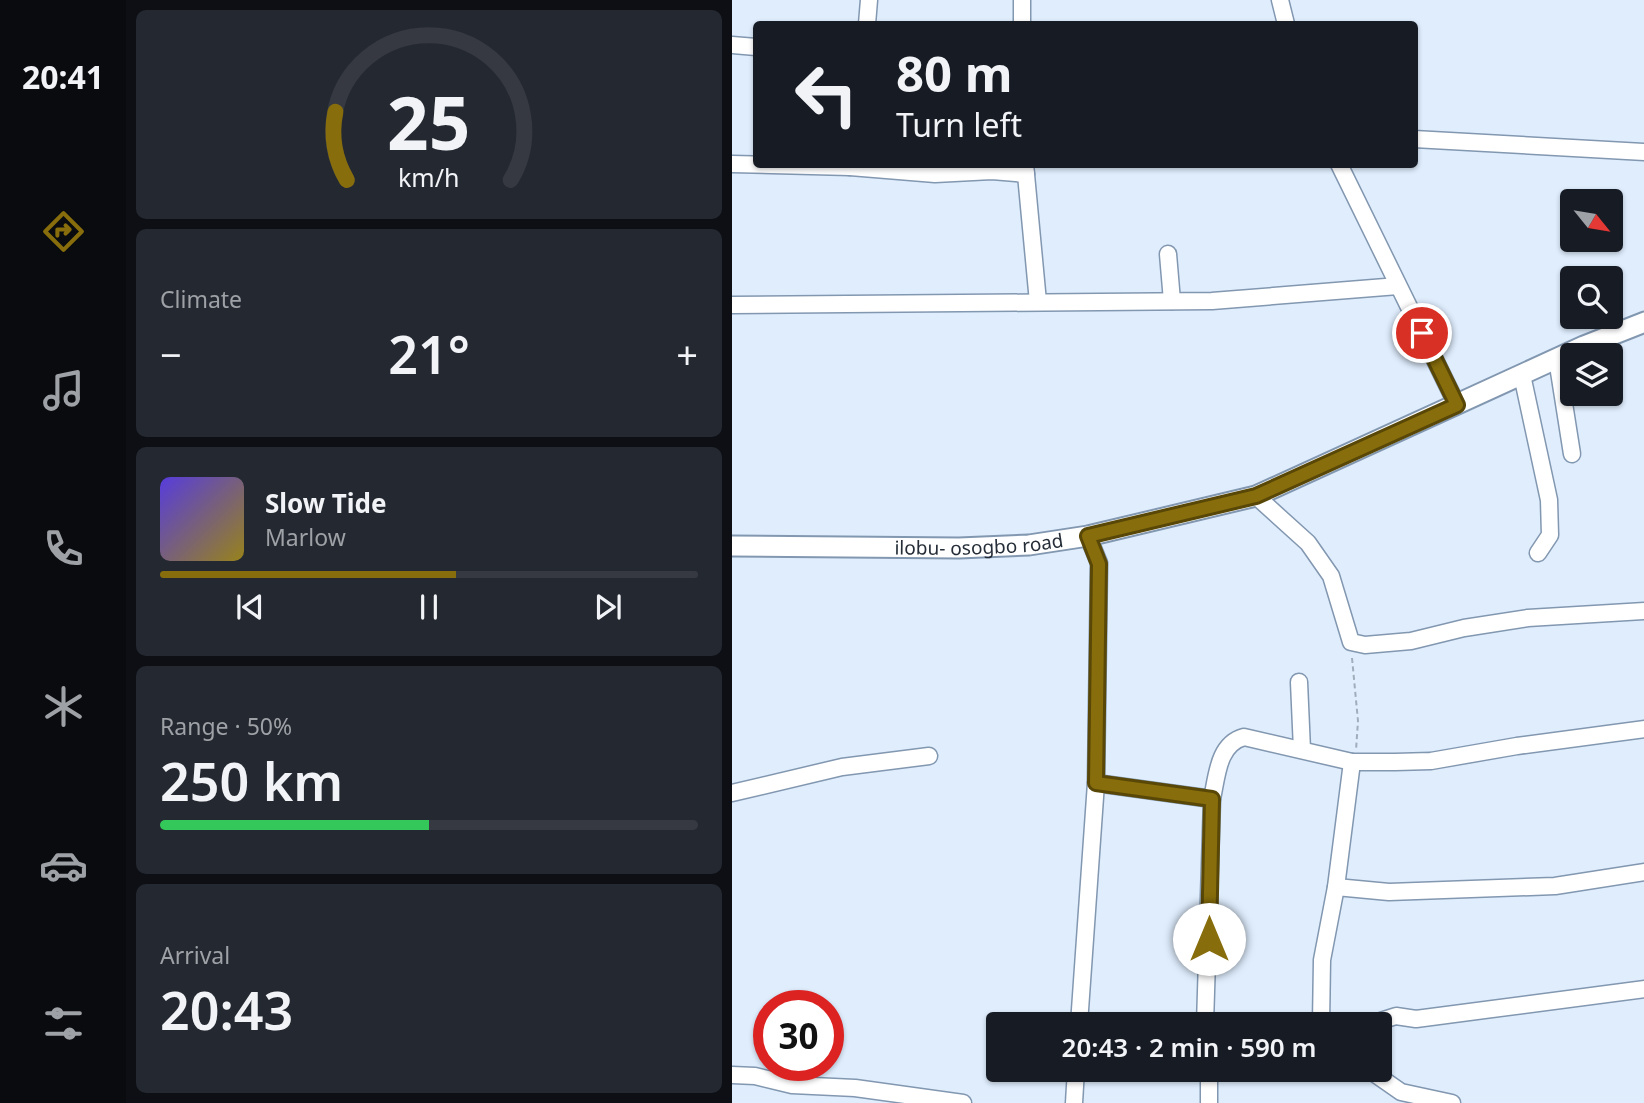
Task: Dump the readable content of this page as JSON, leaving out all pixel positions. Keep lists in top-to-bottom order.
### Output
{
  "streets": {
    "main road": ["ilobu- osogbo road"]
  },
  "north": "bottom right",
  "page": {
    "tabs": "20:41",
    "turn": ["80 m", "Turn left"],
    "tile": [
      "Climate",
      ["Range · 50%", "250 km"],
      ["Arrival", "20:43"]
    ],
    "heat": ["−", "21°", "+"],
    "song": ["Slow Tide", "Marlow"],
    "limit": "30",
    "trip": "20:43 · 2 min · 590 m",
    "gauge": ["25", "km/h"]
  }
}
